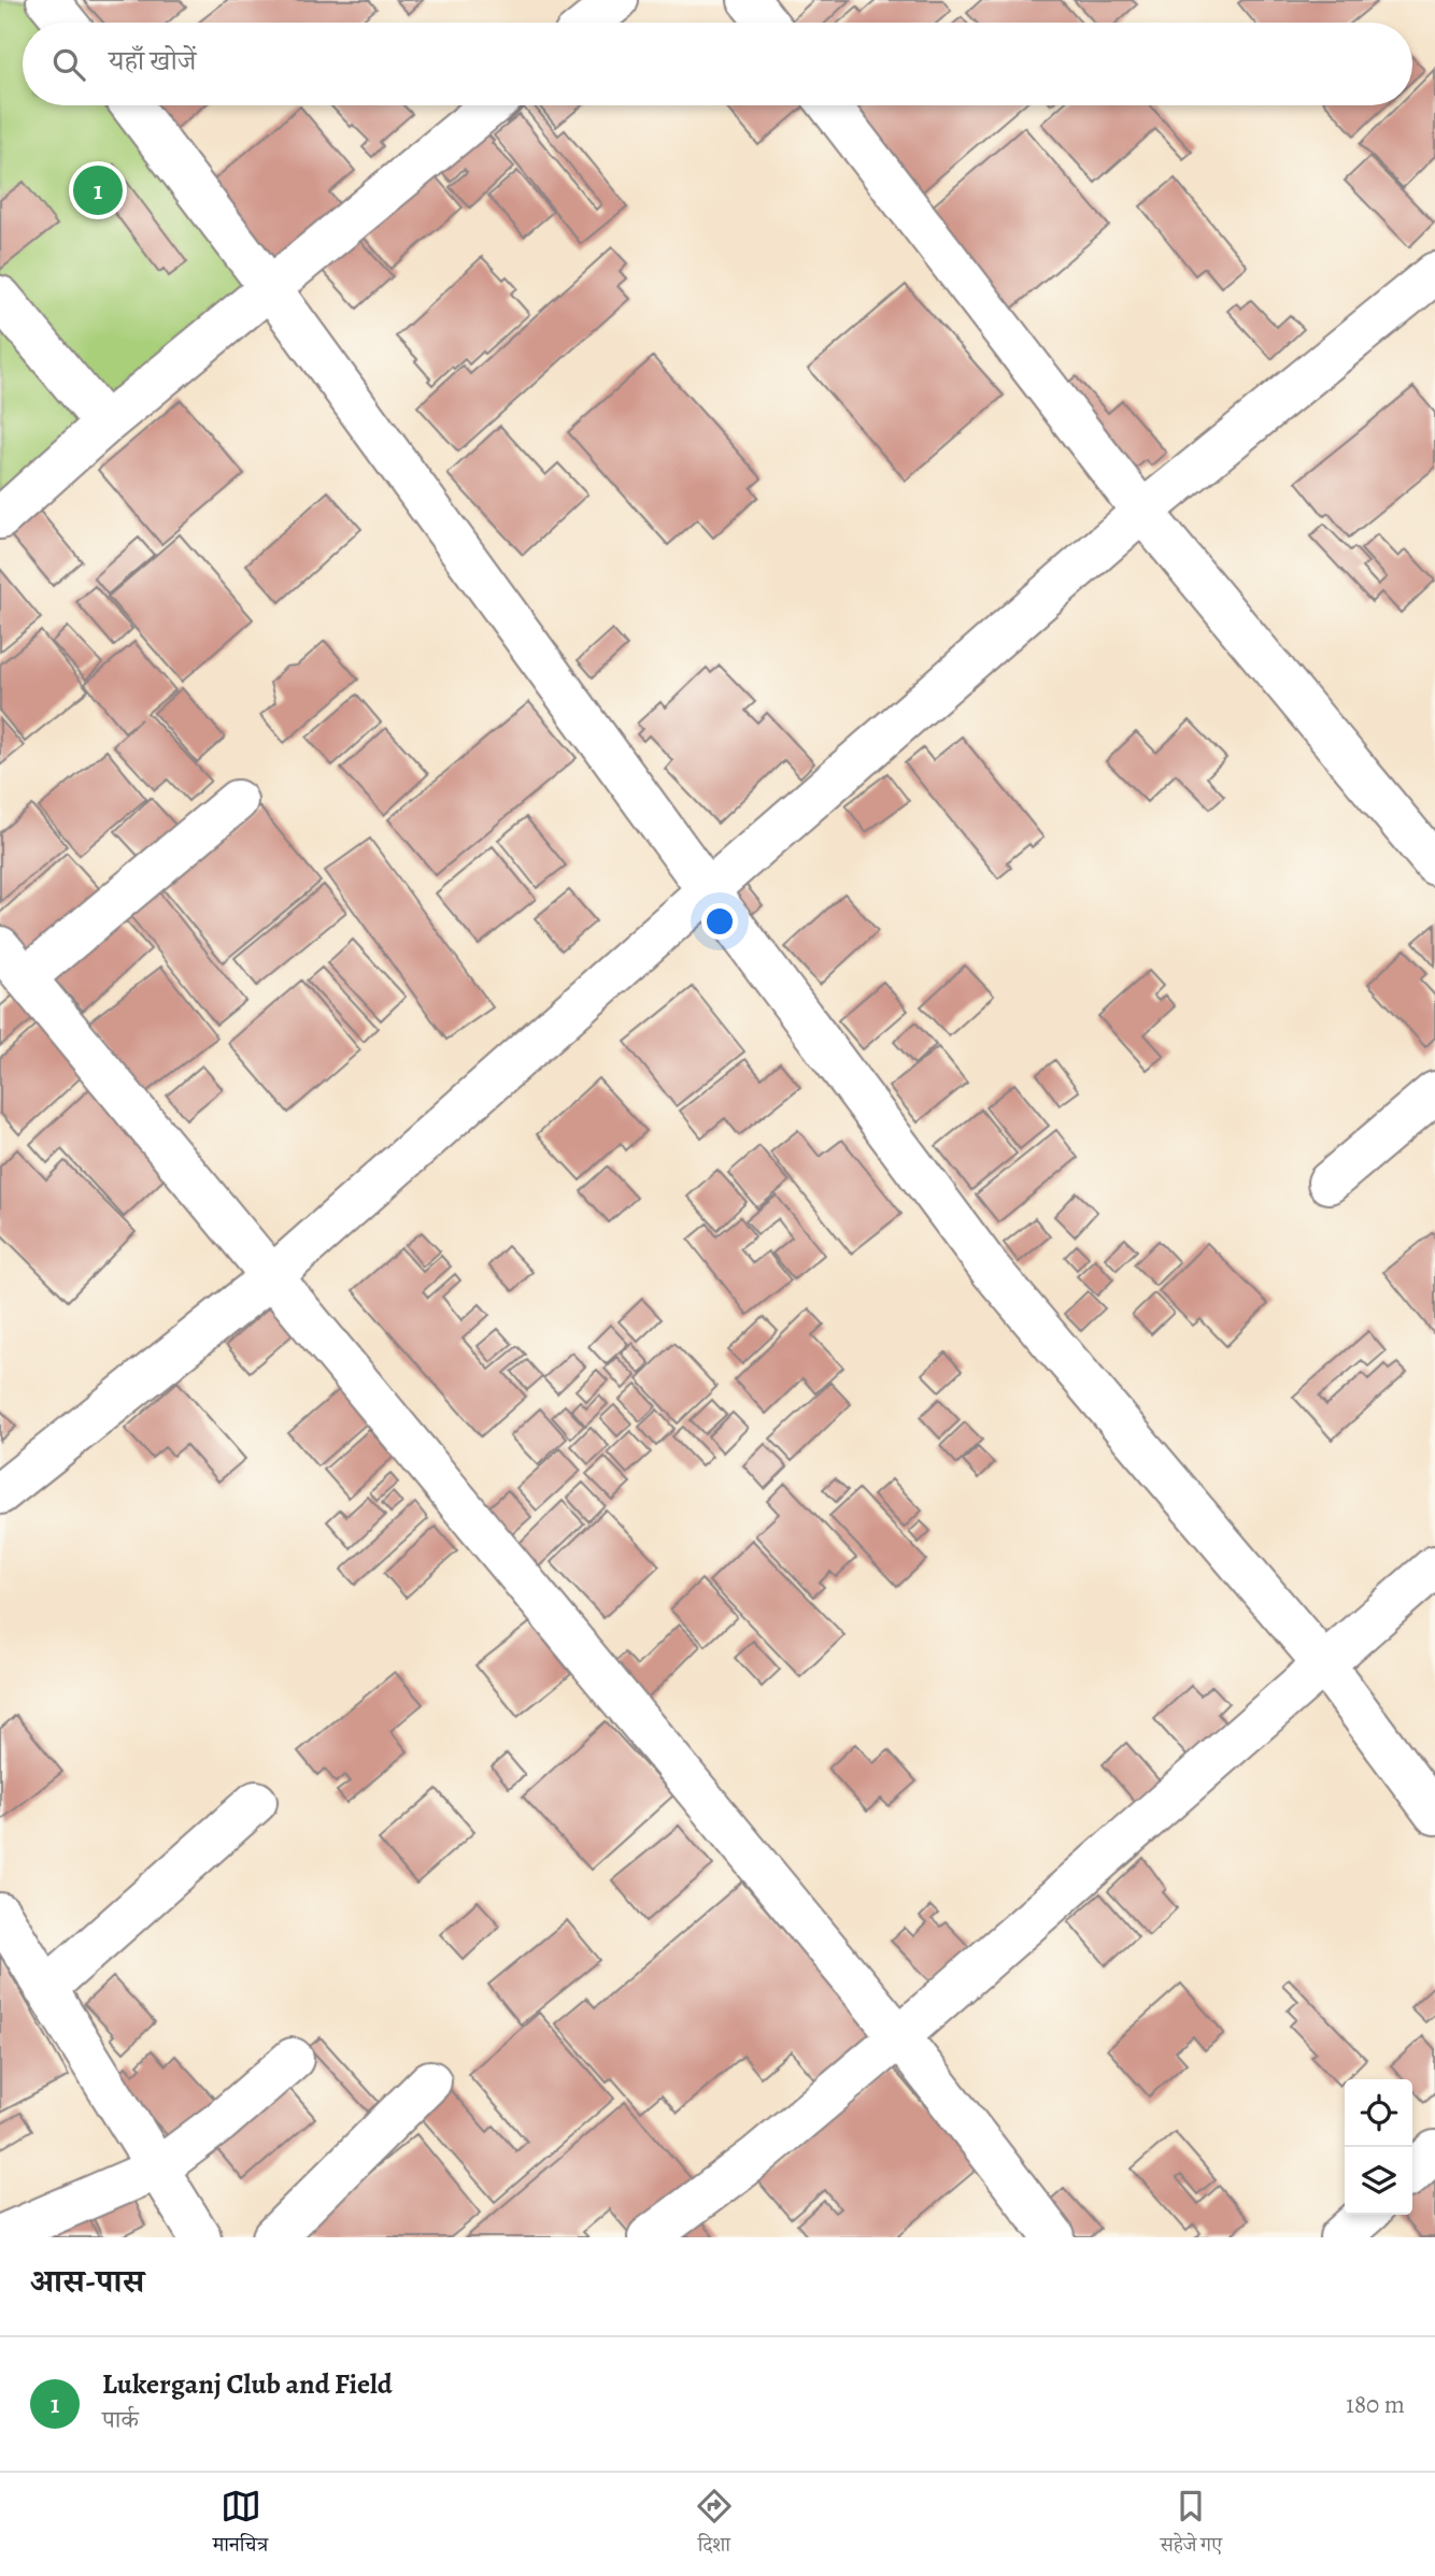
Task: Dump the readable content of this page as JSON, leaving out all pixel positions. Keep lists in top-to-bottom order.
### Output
{
  "page": {
    "search": "यहाँ खोजें",
    "pins": "1",
    "heading": "आस-पास",
    "list": [
      {
        "mark": "1",
        "name": "Lukerganj Club and Field",
        "note": "पार्क",
        "value": "180 m"
      }
    ],
    "nav": ["मानचित्र", "दिशा", "सहेजे गए"]
  }
}
